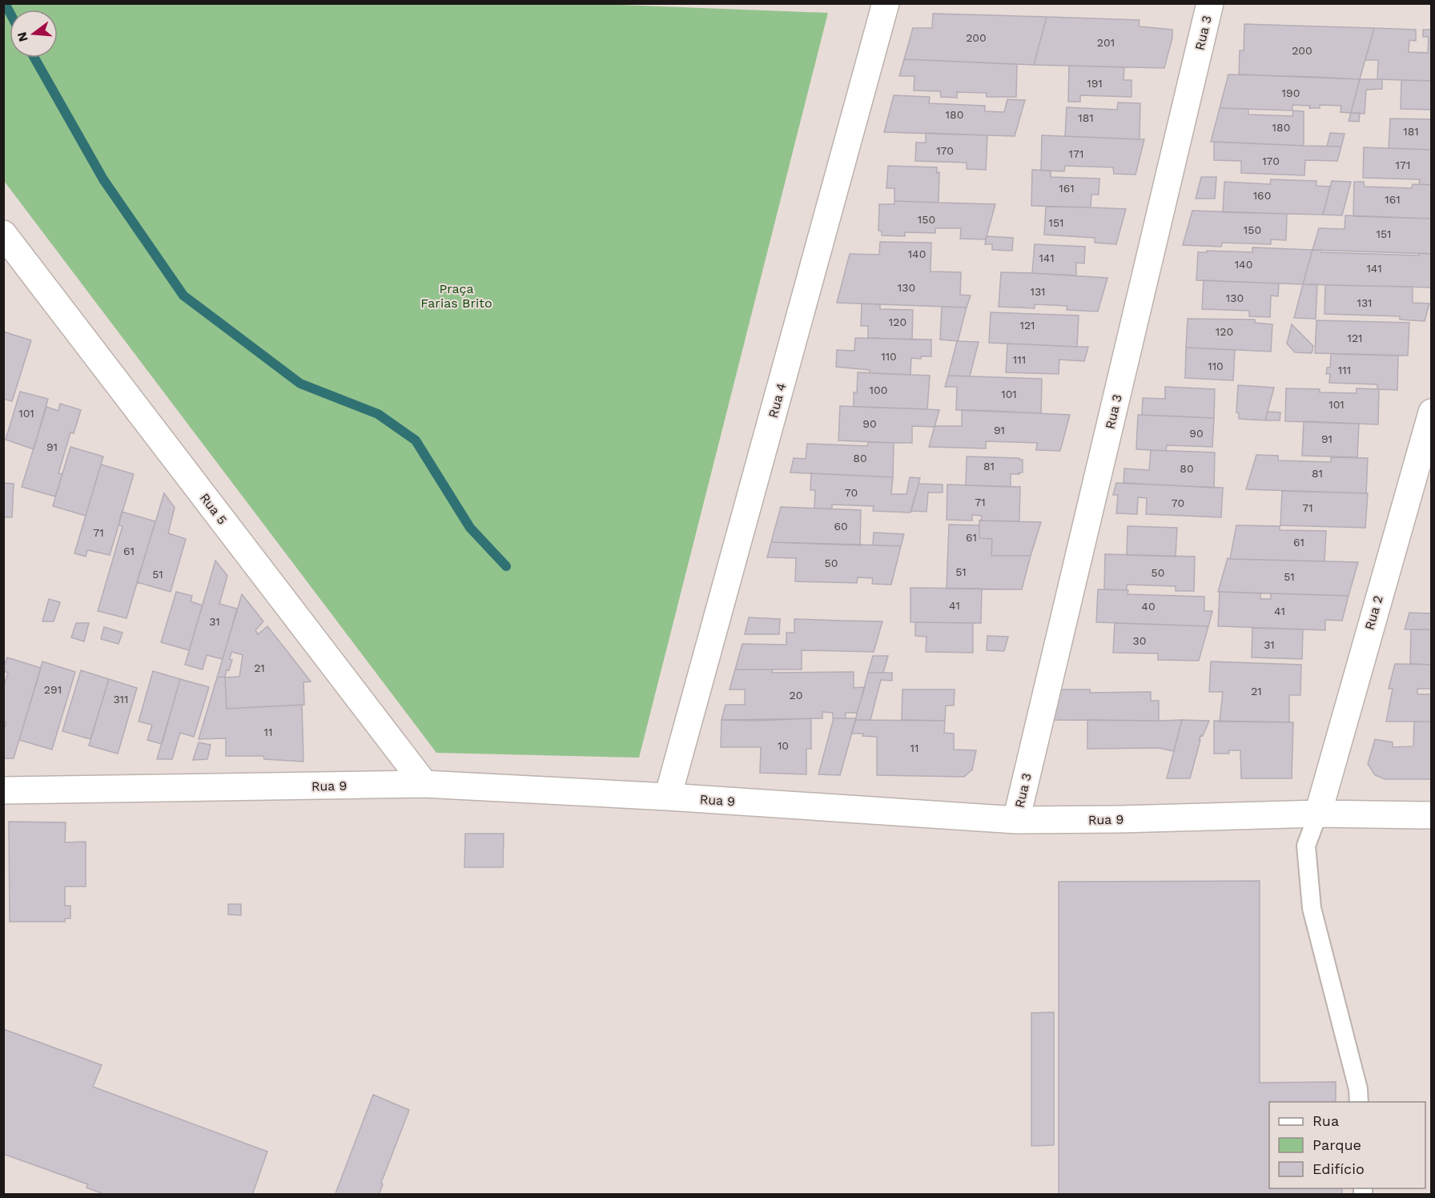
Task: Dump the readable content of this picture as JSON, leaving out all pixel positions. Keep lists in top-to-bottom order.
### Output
{
  "streets": {
    "street": [
      "Rua 3",
      "Rua 4",
      "Rua 5",
      "Rua 2",
      "Rua 9"
    ]
  },
  "crossings": [
    ["Rua 3", "Rua 9"],
    ["Rua 4", "Rua 9"],
    ["Rua 5", "Rua 9"],
    ["Rua 2", "Rua 9"]
  ],
  "parks": ["Praça Farias Brito"],
  "house_numbers": [
    "200",
    "201",
    "200",
    "191",
    "190",
    "180",
    "181",
    "180",
    "181",
    "170",
    "171",
    "170",
    "171",
    "161",
    "160",
    "161",
    "150",
    "151",
    "150",
    "151",
    "140",
    "141",
    "140",
    "141",
    "130",
    "131",
    "130",
    "131",
    "120",
    "121",
    "120",
    "121",
    "110",
    "111",
    "110",
    "111",
    "100",
    "101",
    "101",
    "101",
    "90",
    "91",
    "90",
    "91",
    "91",
    "80",
    "81",
    "80",
    "81",
    "70",
    "71",
    "70",
    "71",
    "60",
    "71",
    "61",
    "61",
    "61",
    "50",
    "51",
    "50",
    "51",
    "51",
    "41",
    "40",
    "41",
    "31",
    "30",
    "31",
    "21",
    "291",
    "21",
    "20",
    "311",
    "11",
    "10",
    "11"
  ],
  "legend": ["Rua", "Parque", "Edifício"],
  "north": "left"
}
